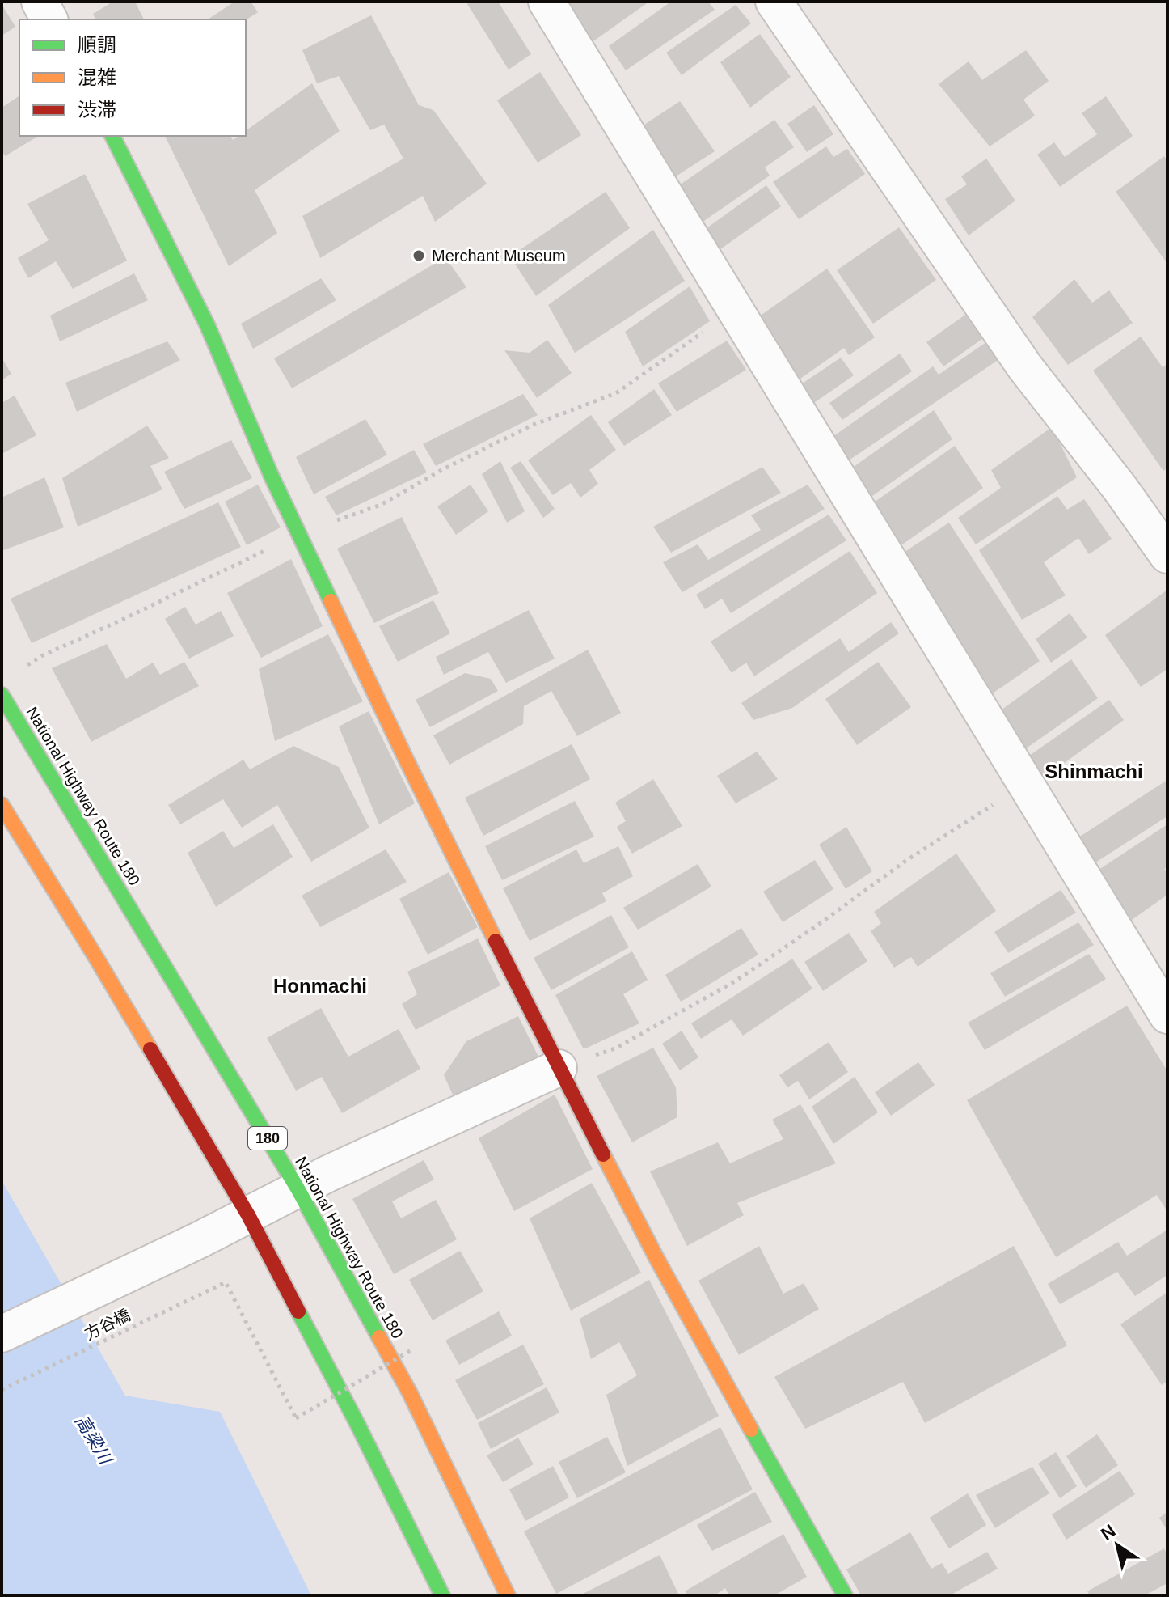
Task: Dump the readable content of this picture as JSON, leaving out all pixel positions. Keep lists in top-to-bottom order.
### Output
{
  "streets": {
    "main road": ["National Highway Route 180", "180"],
    "path": ["方谷橋"]
  },
  "districts": ["Shinmachi", "Honmachi"],
  "water": ["高梁川"],
  "places": ["Merchant Museum"],
  "legend": ["順調", "混雑", "渋滞"],
  "north": "top left"
}
